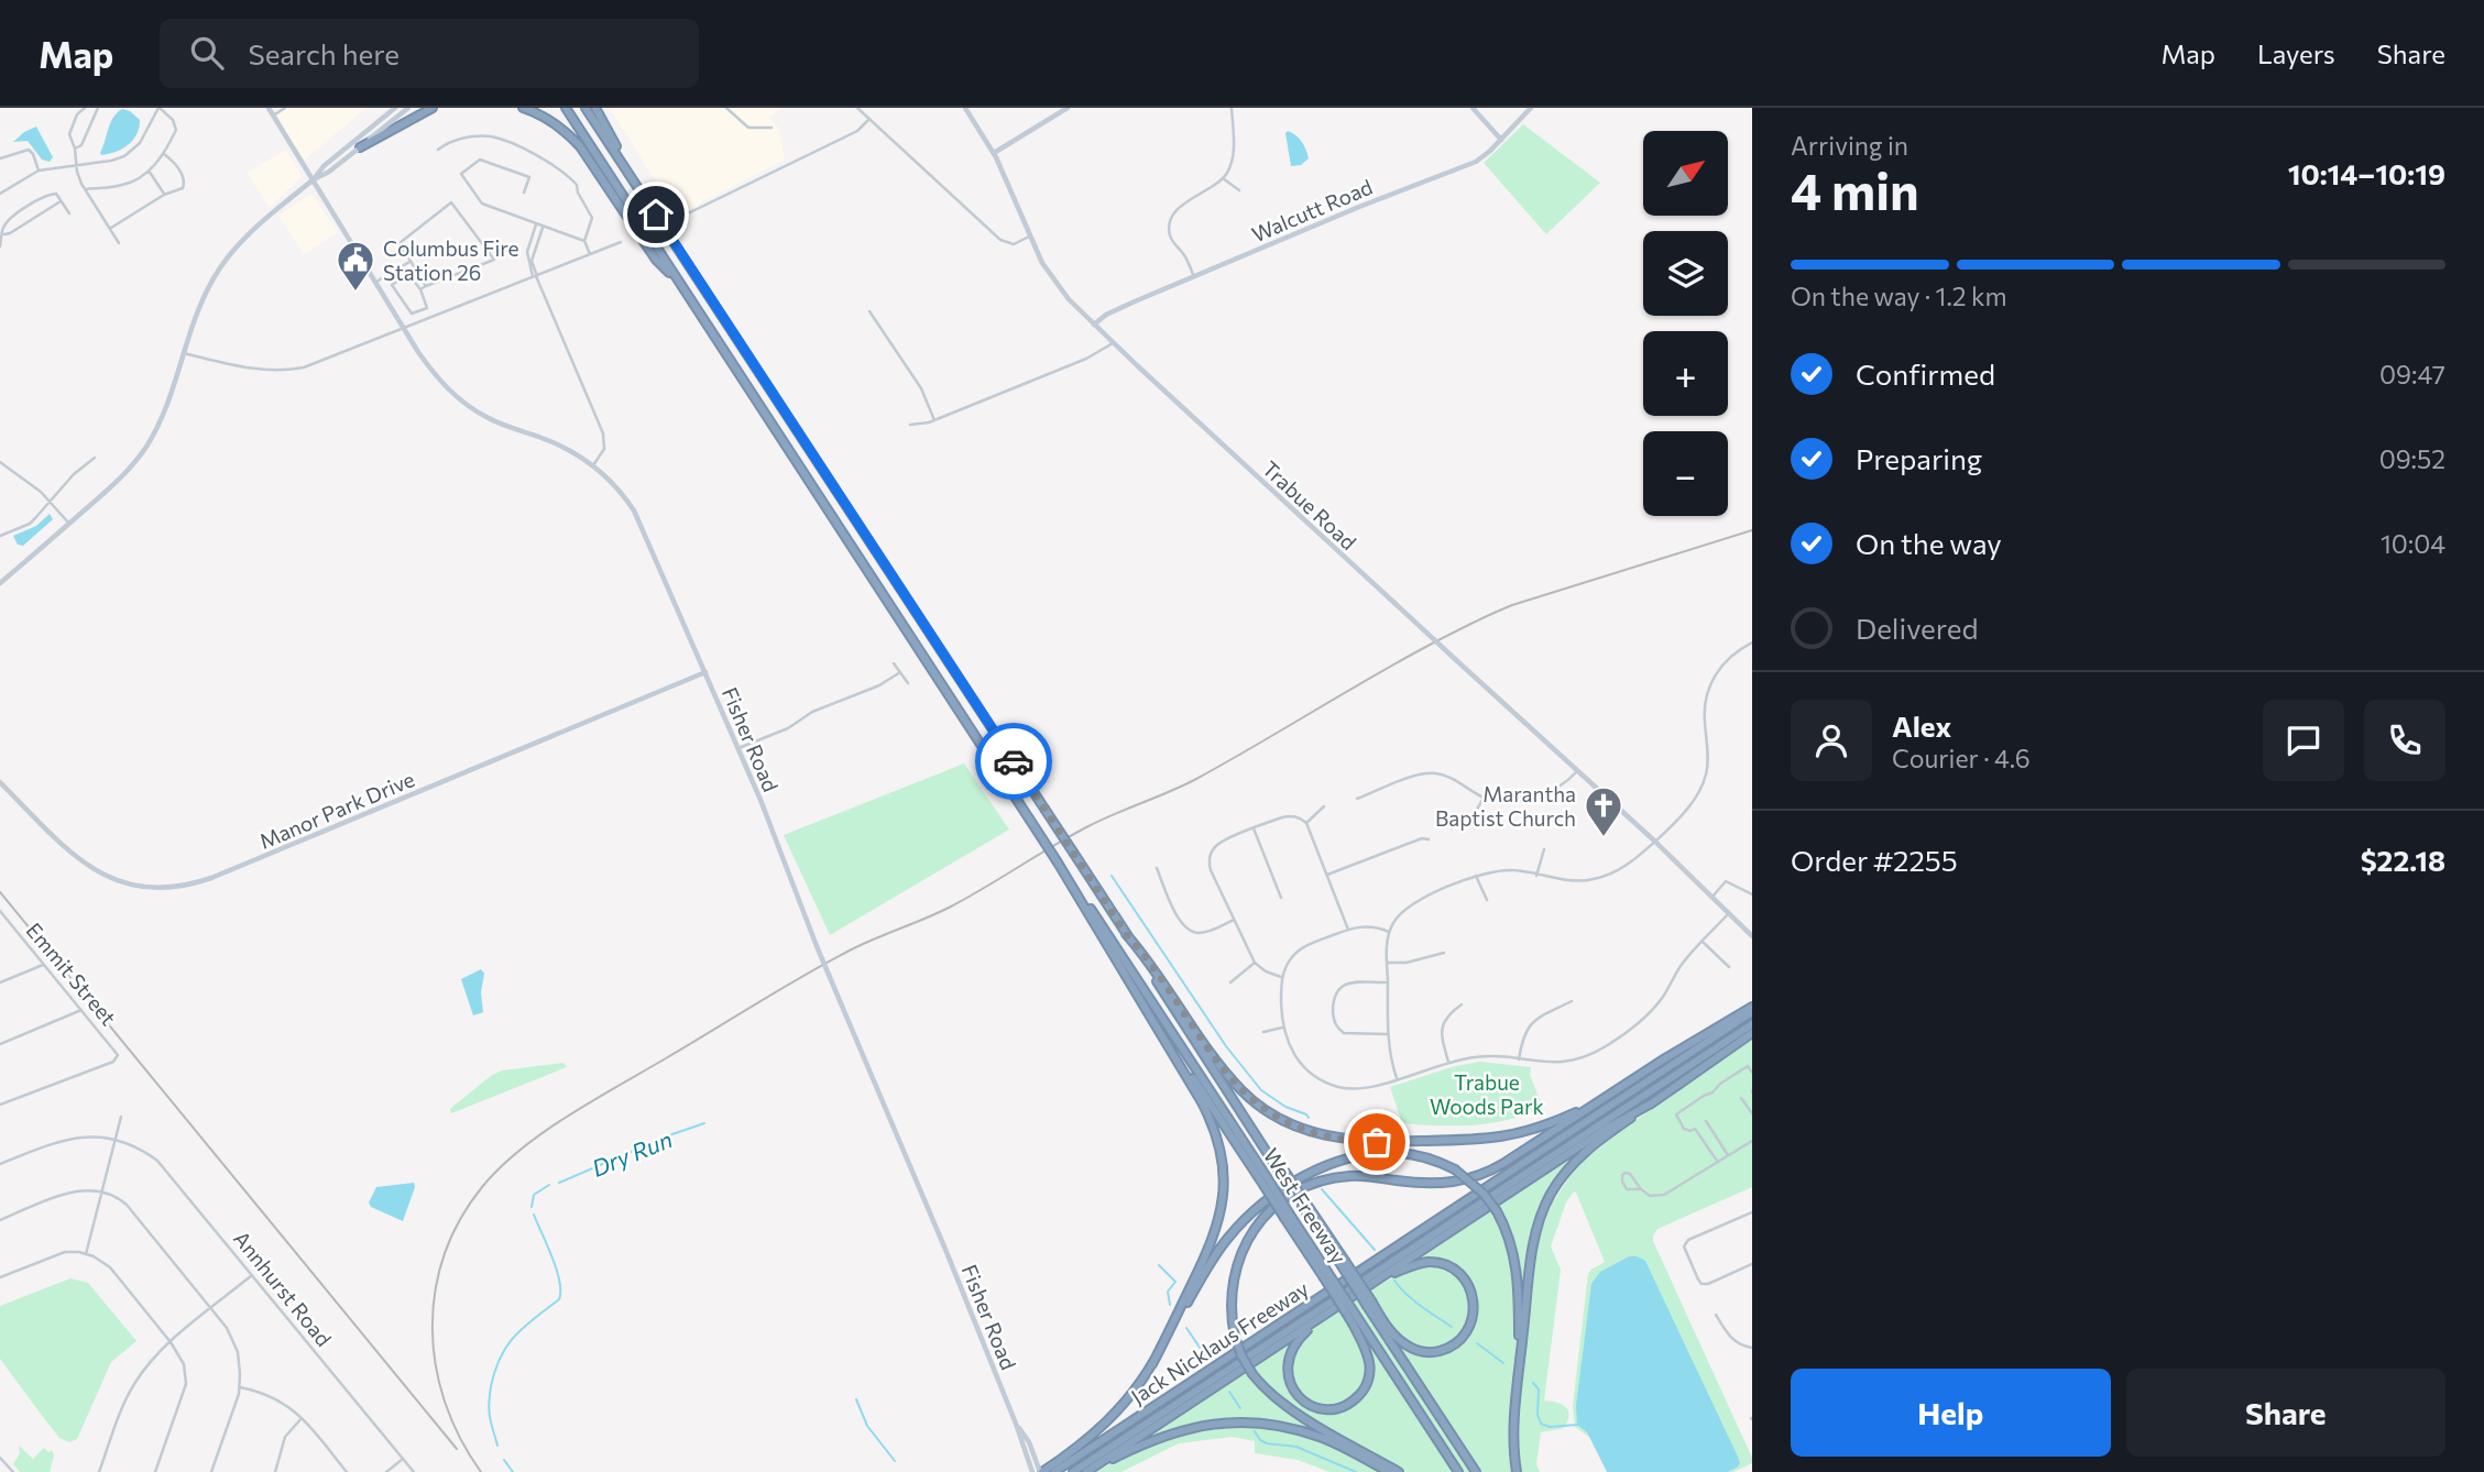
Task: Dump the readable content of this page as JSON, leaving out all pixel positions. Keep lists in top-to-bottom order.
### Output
{
  "streets": {
    "highway": ["West Freeway", "Jack Nicklaus Freeway"],
    "main road": [
      "Walcutt Road",
      "Trabue Road",
      "Fisher Road",
      "Manor Park Drive"
    ],
    "street": ["Emmit Street", "Annhurst Road"]
  },
  "crossings": [
    ["Walcutt Road", "Trabue Road"],
    ["Fisher Road", "Manor Park Drive"]
  ],
  "water": ["Dry Run"],
  "parks": ["Trabue Woods Park"],
  "places": {
    "public building": ["Columbus Fire Station 26"],
    "church": ["Marantha Baptist Church"]
  },
  "north": "top right",
  "page": {
    "header": "Map",
    "search": "Search here",
    "nav": ["Map", "Layers", "Share"],
    "heading": ["4 min", "Arriving in", "10:14–10:19"],
    "panel": [
      "Alex",
      "Courier · 4.6",
      "Order #2255",
      "$22.18"
    ],
    "map_buttons": ["+", "−"],
    "bar": "On the way · 1.2 km",
    "list": [
      ["Confirmed", "09:47"],
      ["Preparing", "09:52"],
      ["On the way", "10:04"],
      "Delivered"
    ],
    "buttons": ["Help", "Share"]
  }
}
